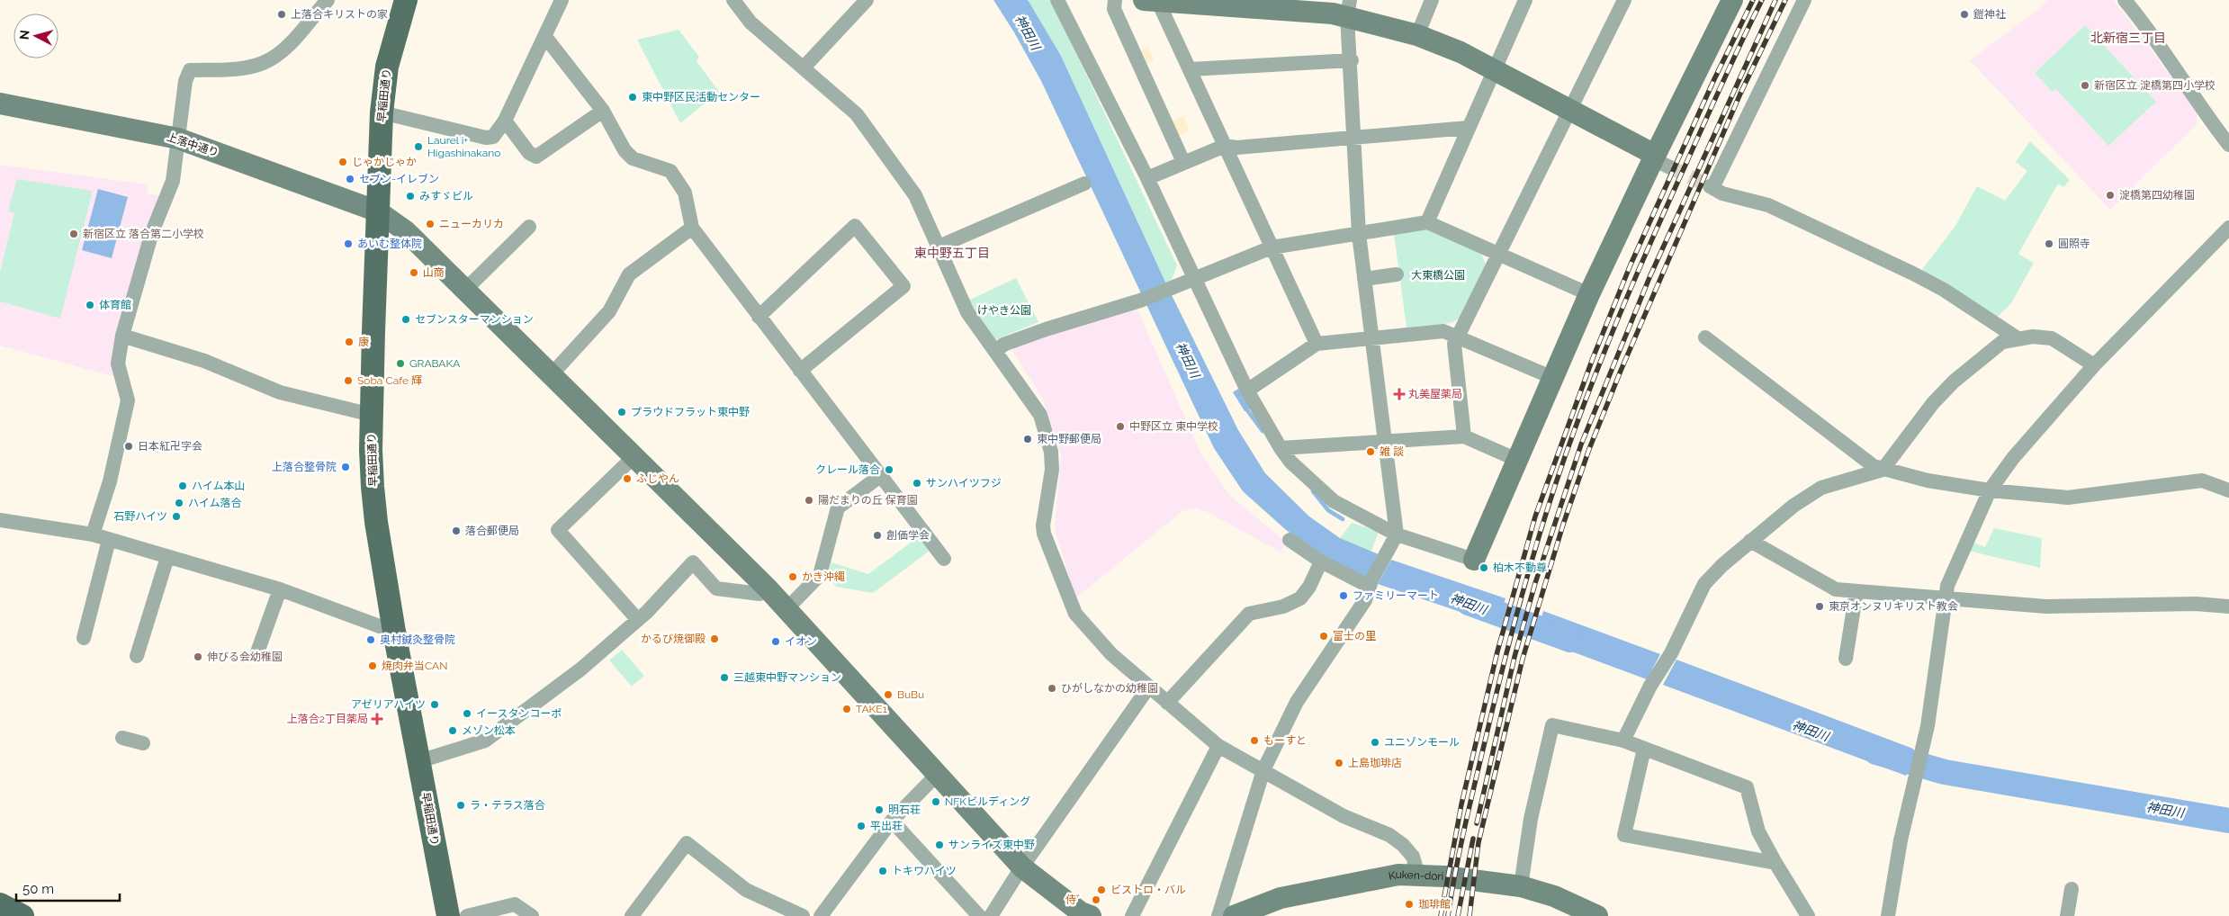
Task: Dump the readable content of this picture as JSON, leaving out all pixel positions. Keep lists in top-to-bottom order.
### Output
{
  "streets": {
    "main road": ["早稲田通り"],
    "street": ["上落中通り", "Kuken-dori"]
  },
  "crossings": [
    ["早稲田通り", "上落中通り"]
  ],
  "districts": ["北新宿三丁目", "東中野五丁目"],
  "water": ["神田川"],
  "parks": ["大東橋公園", "けやき公園"],
  "places": {
    "other": [
      "上落合キリストの家",
      "鎧神社",
      "新宿区立 淀橋第四小学校",
      "東中野区民活動センター",
      "Laurel i+ Higashinakano",
      "じゃかじゃか",
      "セブン-イレブン",
      "淀橋第四幼稚園",
      "みすゞビル",
      "ニューカリカ",
      "新宿区立 落合第二小学校",
      "あいむ整体院",
      "圓照寺",
      "山商",
      "体育館",
      "セブンスターマンション",
      "康",
      "GRABAKA",
      "Soba Cafe 輝",
      "プラウドフラット東中野",
      "中野区立 東中学校",
      "東中野郵便局",
      "日本紅卍字会",
      "雑 談",
      "上落合整骨院",
      "クレール落合",
      "ふじやん",
      "サンハイツフジ",
      "ハイム本山",
      "陽だまりの丘 保育園",
      "ハイム落合",
      "石野ハイツ",
      "落合郵便局",
      "創価学会",
      "柏木不動尊",
      "かき沖縄",
      "ファミリーマート",
      "東京オンヌリキリスト教会",
      "富士の里",
      "かるび焼御殿",
      "奥村鍼灸整骨院",
      "イオン",
      "伸びる会幼稚園",
      "焼肉弁当CAN",
      "三越東中野マンション",
      "ひがしなかの幼稚園",
      "BuBu",
      "アゼリアハイツ",
      "TAKE1",
      "イースタンコーポ",
      "メゾン松本",
      "もーすと",
      "ユニゾンモール",
      "上島珈琲店",
      "NFKビルディング",
      "ラ・テラス落合",
      "明石荘",
      "平出荘",
      "サンライズ東中野",
      "トキワハイツ",
      "ビストロ・バル",
      "侍゛",
      "珈琲館"
    ],
    "health": ["丸美屋薬局", "上落合2丁目薬局"]
  },
  "scale_bar": "50 m",
  "north": "left"
}
